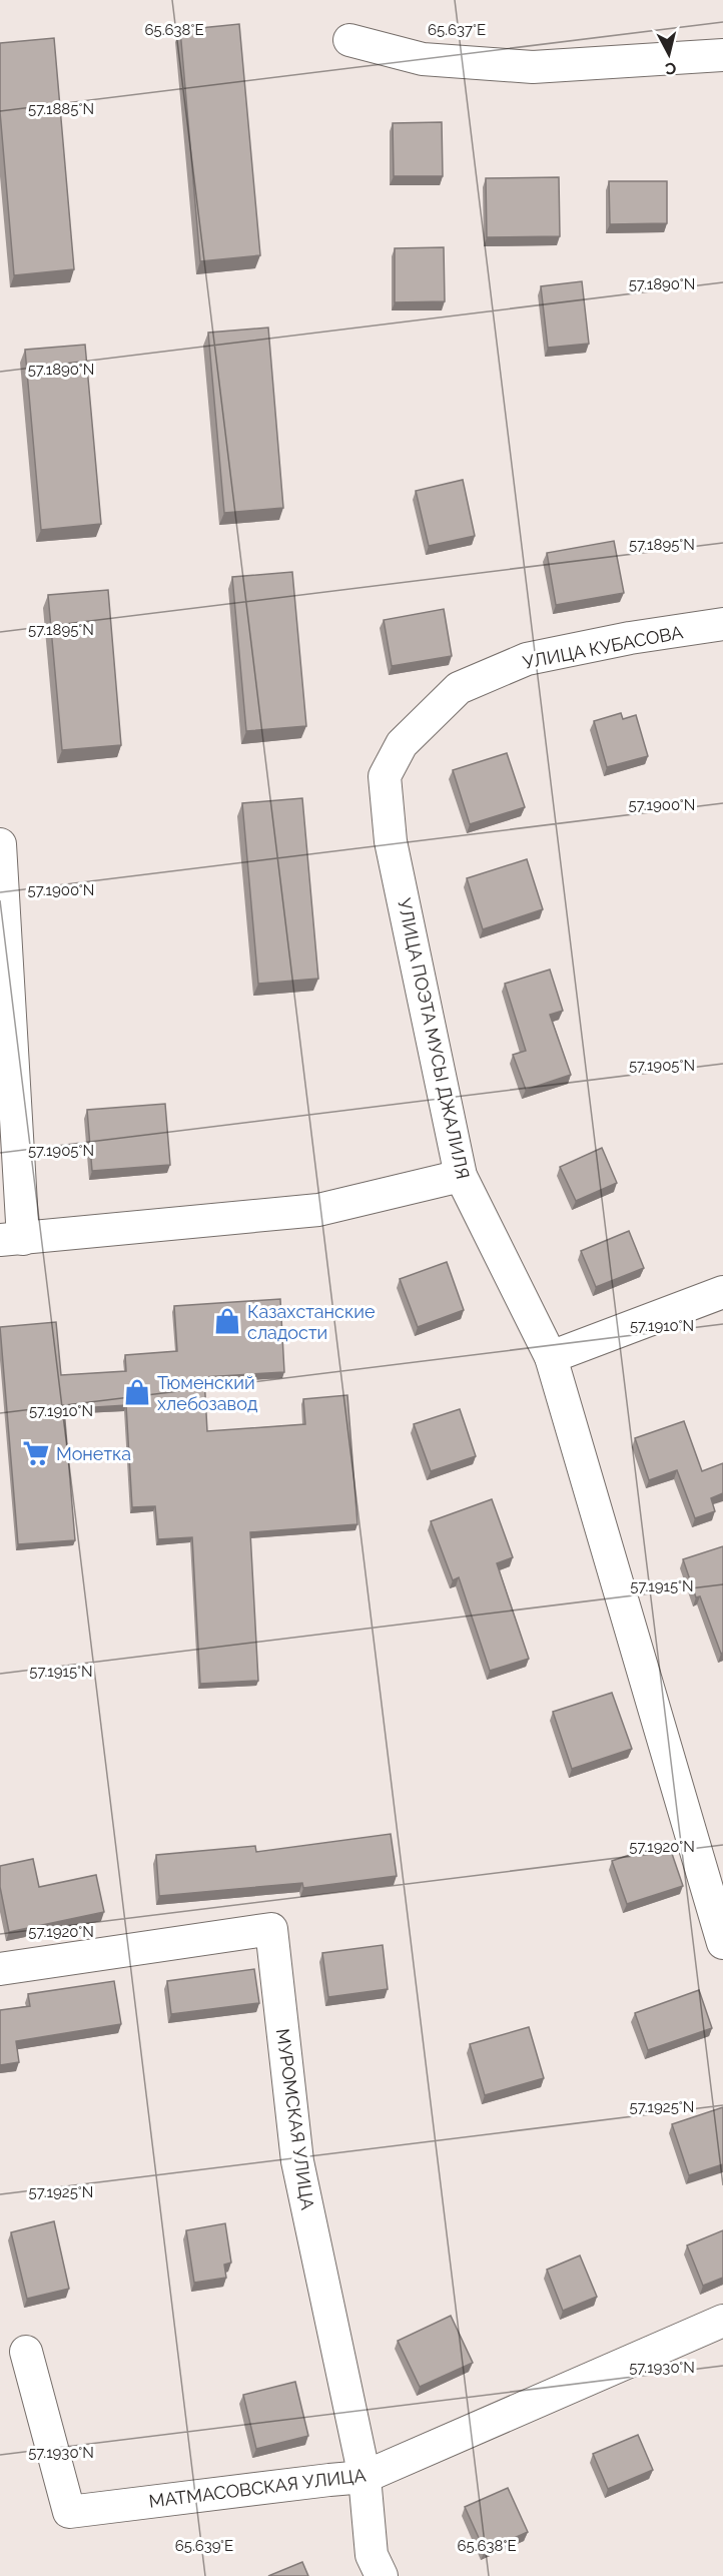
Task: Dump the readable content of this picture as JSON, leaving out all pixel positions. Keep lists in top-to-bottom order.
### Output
{
  "streets": {
    "street": [
      "УЛИЦА КУБАСОВА",
      "УЛИЦА ПОЭТА МУСЫ ДЖАЛИЛЯ",
      "МУРОМСКАЯ УЛИЦА",
      "МАТМАСОВСКАЯ УЛИЦА"
    ]
  },
  "crossings": [
    ["УЛИЦА КУБАСОВА", "УЛИЦА ПОЭТА МУСЫ ДЖАЛИЛЯ"],
    ["МУРОМСКАЯ УЛИЦА", "МАТМАСОВСКАЯ УЛИЦА"]
  ],
  "places": {
    "shop": ["Казахстанские сладости", "Тюменский хлебозавод"],
    "supermarket": ["Монетка"]
  },
  "north": "bottom",
  "coordinates": [
    "65.638°E",
    "65.637°E",
    "57.1885°N",
    "57.1890°N",
    "57.1895°N",
    "57.1900°N",
    "57.1905°N",
    "57.1910°N",
    "57.1915°N",
    "57.1920°N",
    "57.1925°N",
    "57.1930°N",
    "65.639°E"
  ]
}
